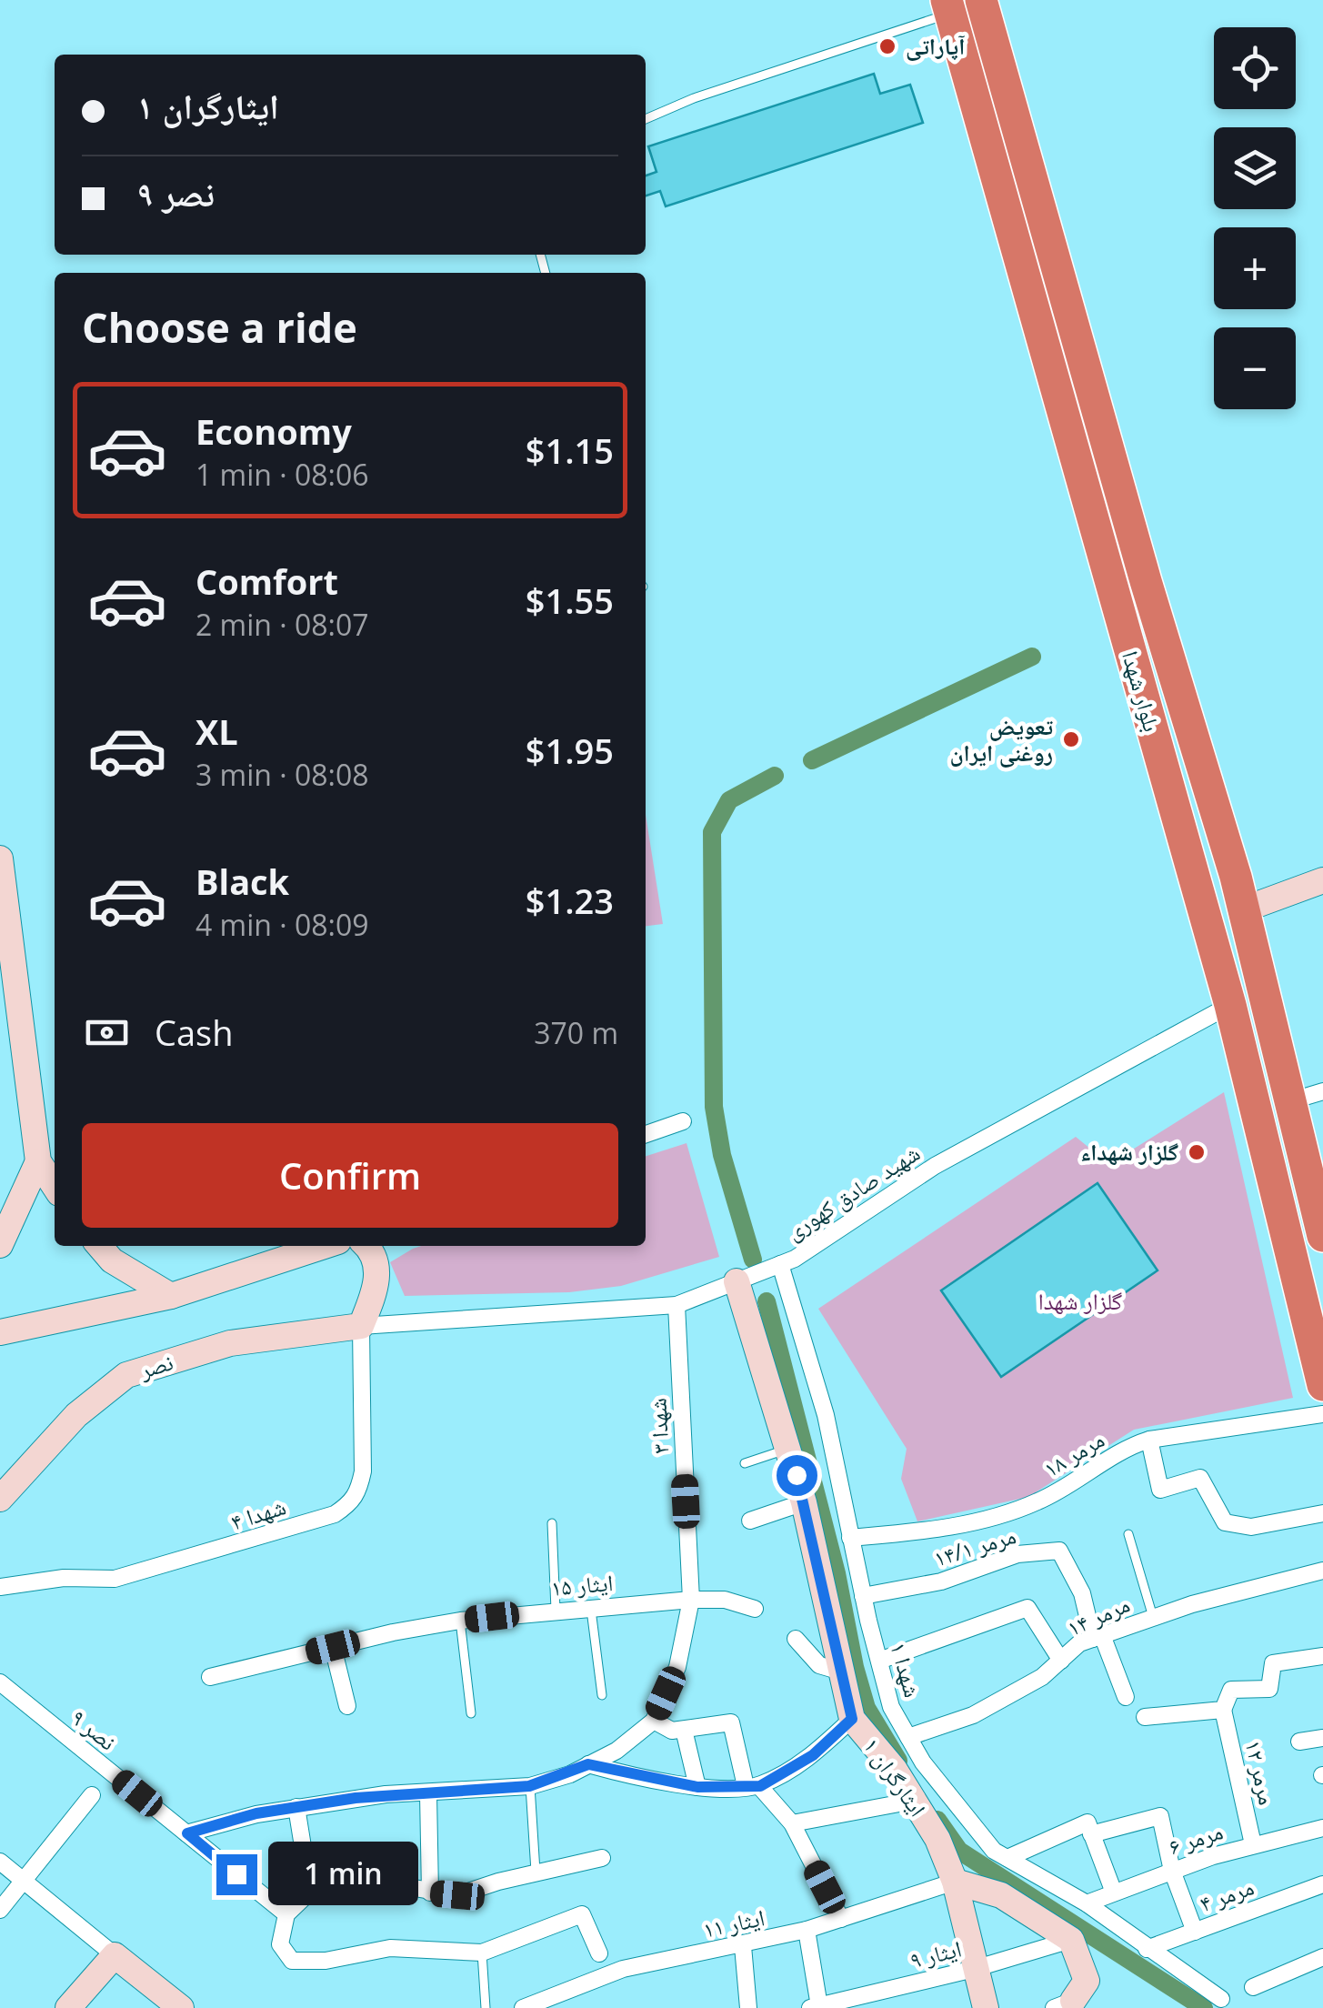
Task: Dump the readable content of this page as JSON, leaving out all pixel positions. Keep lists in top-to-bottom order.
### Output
{
  "streets": {
    "highway": ["بلوار شهدا"],
    "street": [
      "شهید صادق کهوری",
      "نصر",
      "شهدا ۳",
      "مرمر ۱۸",
      "شهدا ۴",
      "مرمر ۱۴/۱",
      "ایثار ۱۵",
      "مرمر ۱۴",
      "شهدا ۱",
      "نصر ۹",
      "مرمر ۱۲",
      "ایثارگران ۱",
      "مرمر ۶",
      "مرمر ۴",
      "ایثار ۱۱",
      "ایثار ۹"
    ]
  },
  "crossings": [
    ["بلوار شهدا", "شهید صادق کهوری"],
    ["شهید صادق کهوری", "نصر"],
    ["شهید صادق کهوری", "شهدا ۳"],
    ["شهید صادق کهوری", "شهدا ۴"],
    ["شهید صادق کهوری", "شهدا ۱"],
    ["شهید صادق کهوری", "ایثارگران ۱"],
    ["نصر", "شهدا ۴"],
    ["شهدا ۳", "ایثار ۱۵"],
    ["مرمر ۱۸", "شهدا ۱"],
    ["مرمر ۱۴/۱", "مرمر ۱۴"],
    ["مرمر ۱۴/۱", "شهدا ۱"],
    ["مرمر ۱۴", "شهدا ۱"],
    ["شهدا ۱", "مرمر ۶"],
    ["شهدا ۱", "مرمر ۴"],
    ["مرمر ۱۲", "مرمر ۶"],
    ["ایثارگران ۱", "ایثار ۱۱"],
    ["ایثارگران ۱", "ایثار ۹"]
  ],
  "parks": ["گلزار شهدا"],
  "places": ["آپاراتی", "تعویض روغنی ایران", "گلزار شهداء"],
  "page": {
    "map_buttons": ["+", "−"],
    "banner": ["ایثارگران ۱", "نصر ۹"],
    "heading": "Choose a ride",
    "list": [
      {
        "name": "Economy",
        "note": "1 min · 08:06",
        "value": "$1.15"
      },
      {
        "name": "Comfort",
        "note": "2 min · 08:07",
        "value": "$1.55"
      },
      {
        "name": "XL",
        "note": "3 min · 08:08",
        "value": "$1.95"
      },
      {
        "name": "Black",
        "note": "4 min · 08:09",
        "value": "$1.23"
      }
    ],
    "pay": ["Cash", "370 m"],
    "buttons": "Confirm",
    "bubble": "1 min"
  }
}
